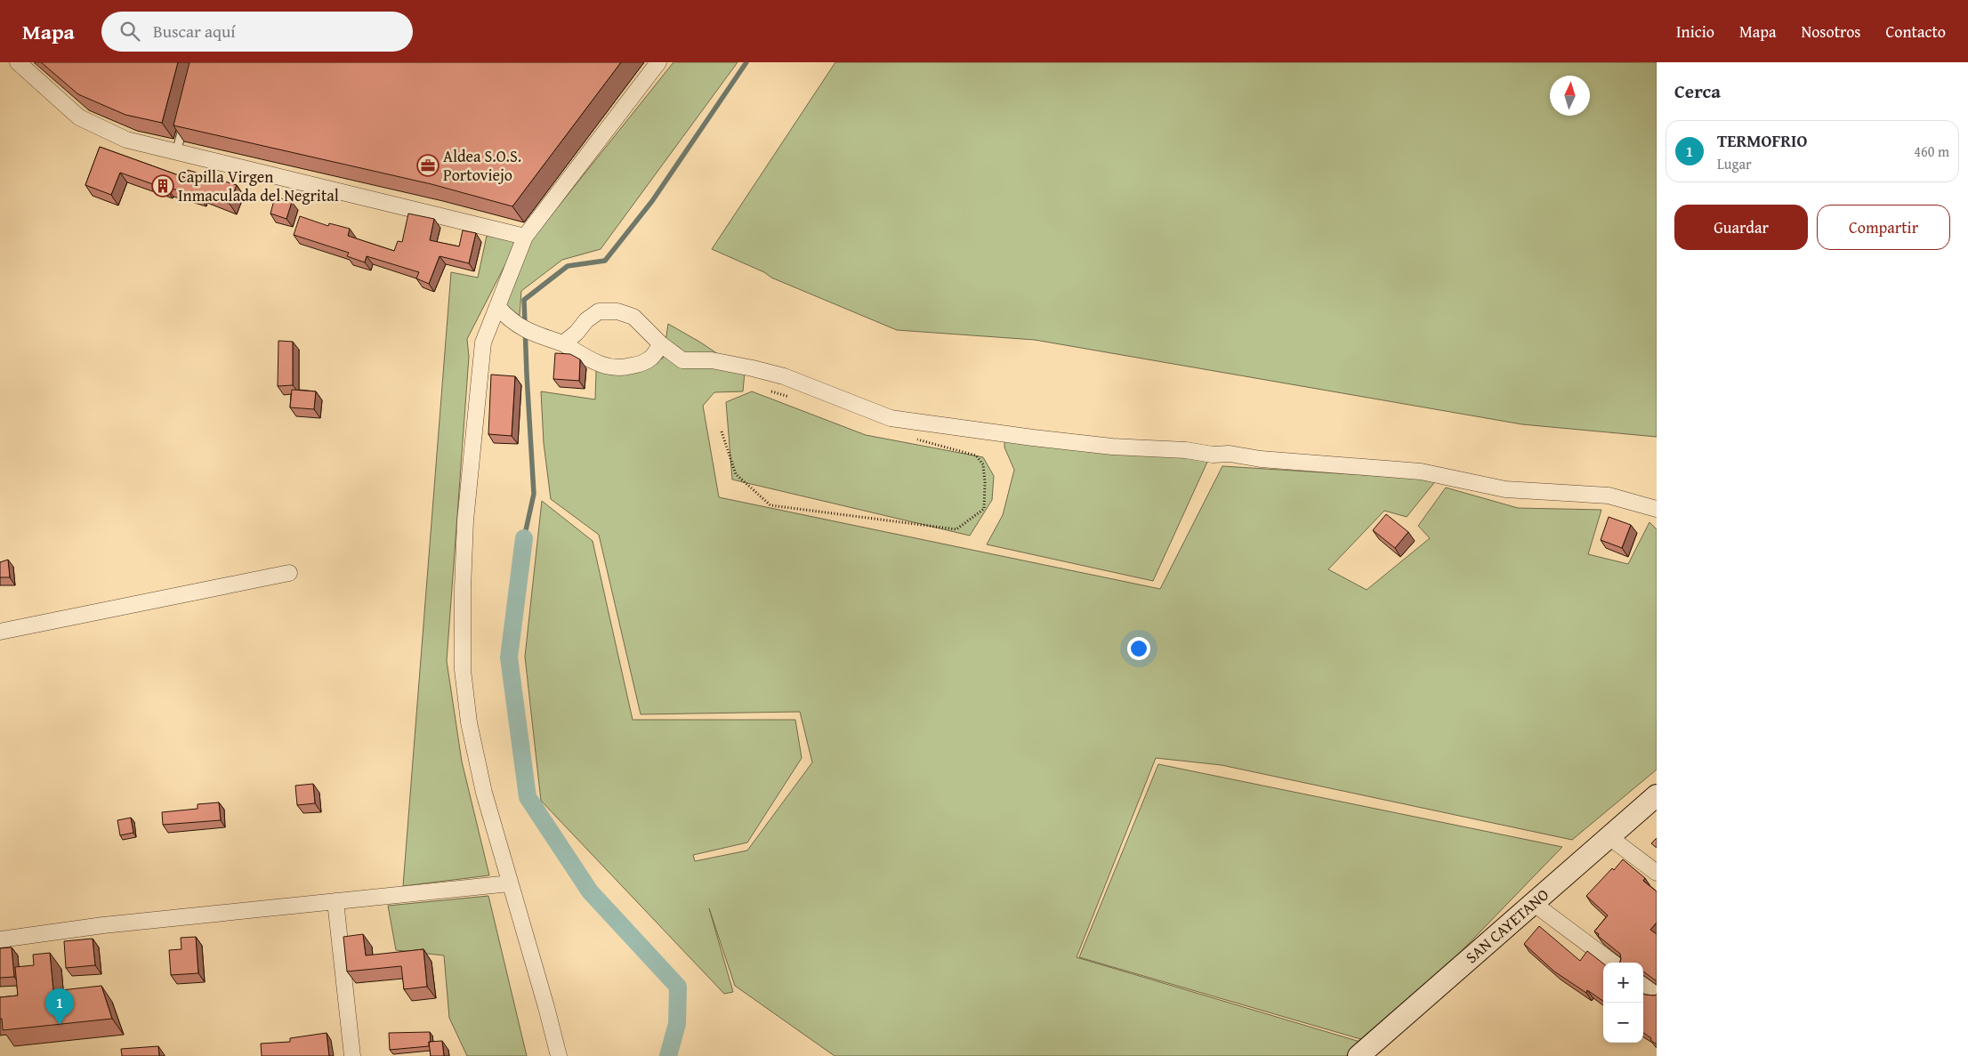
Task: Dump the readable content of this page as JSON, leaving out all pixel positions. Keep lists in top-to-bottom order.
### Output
{
  "streets": {
    "main road": ["SAN CAYETANO"]
  },
  "places": {
    "office": ["Aldea S.O.S. Portoviejo"],
    "building": ["Capilla Virgen Inmaculada del Negrital"]
  },
  "north": "top",
  "page": {
    "header": "Mapa",
    "search": "Buscar aquí",
    "nav": [
      "Inicio",
      "Mapa",
      "Nosotros",
      "Contacto"
    ],
    "heading": "Cerca",
    "list": [
      {
        "mark": "1",
        "name": "TERMOFRIO",
        "note": "Lugar",
        "value": "460 m"
      }
    ],
    "buttons": ["Guardar", "Compartir"],
    "map_buttons": ["+", "−"],
    "pins": "1"
  }
}
